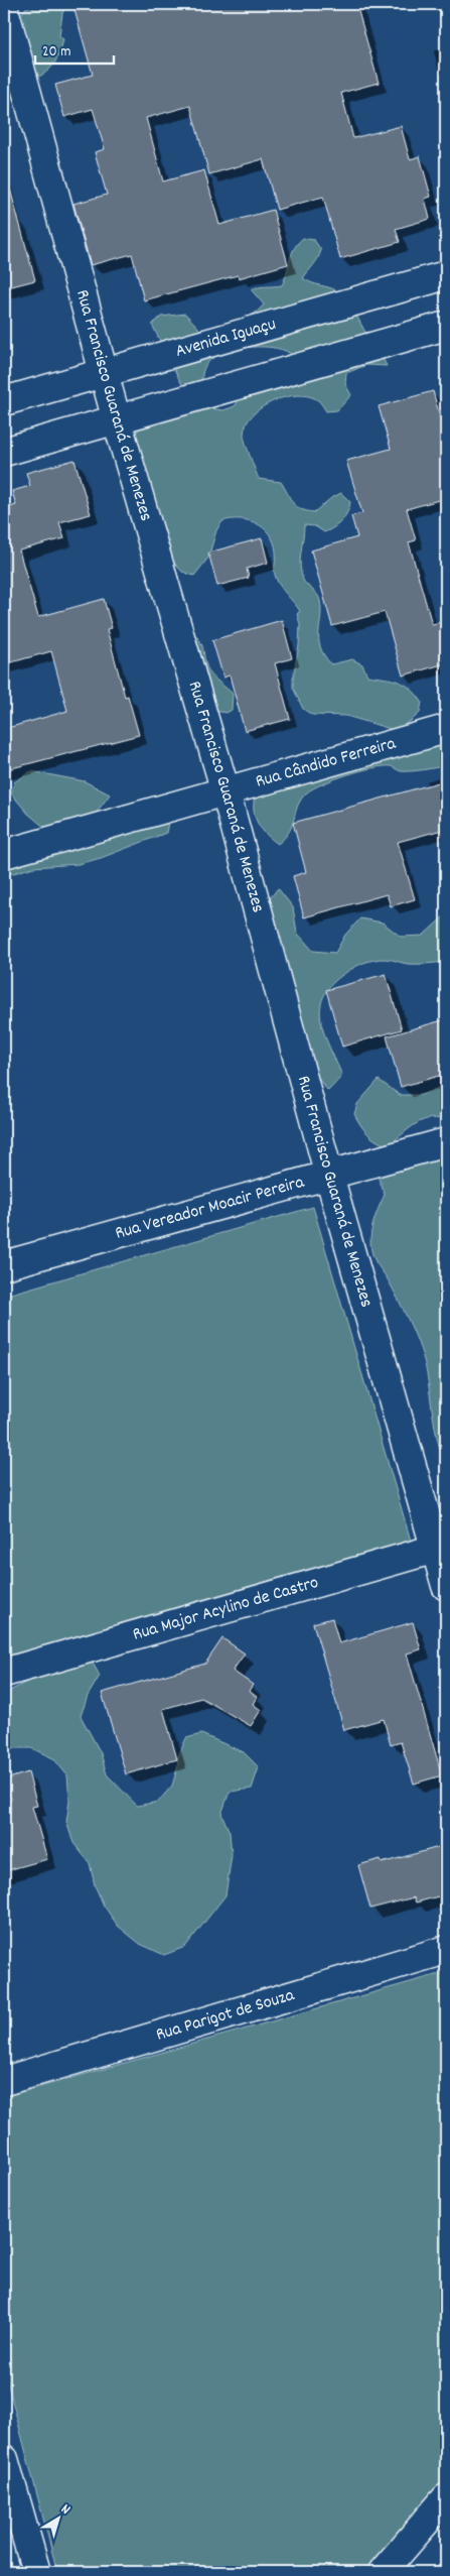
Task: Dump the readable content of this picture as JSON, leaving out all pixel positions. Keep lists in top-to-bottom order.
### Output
{
  "streets": {
    "street": [
      "Avenida Iguaçu",
      "Rua Francisco Guaraná de Menezes",
      "Rua Cândido Ferreira",
      "Rua Vereador Moacir Pereira",
      "Rua Major Acylino de Castro",
      "Rua Parigot de Souza"
    ]
  },
  "crossings": [
    ["Avenida Iguaçu", "Rua Francisco Guaraná de Menezes"],
    ["Rua Francisco Guaraná de Menezes", "Rua Cândido Ferreira"],
    ["Rua Francisco Guaraná de Menezes", "Rua Vereador Moacir Pereira"],
    ["Rua Francisco Guaraná de Menezes", "Rua Major Acylino de Castro"]
  ],
  "scale_bar": "20 m",
  "north": "top right"
}
